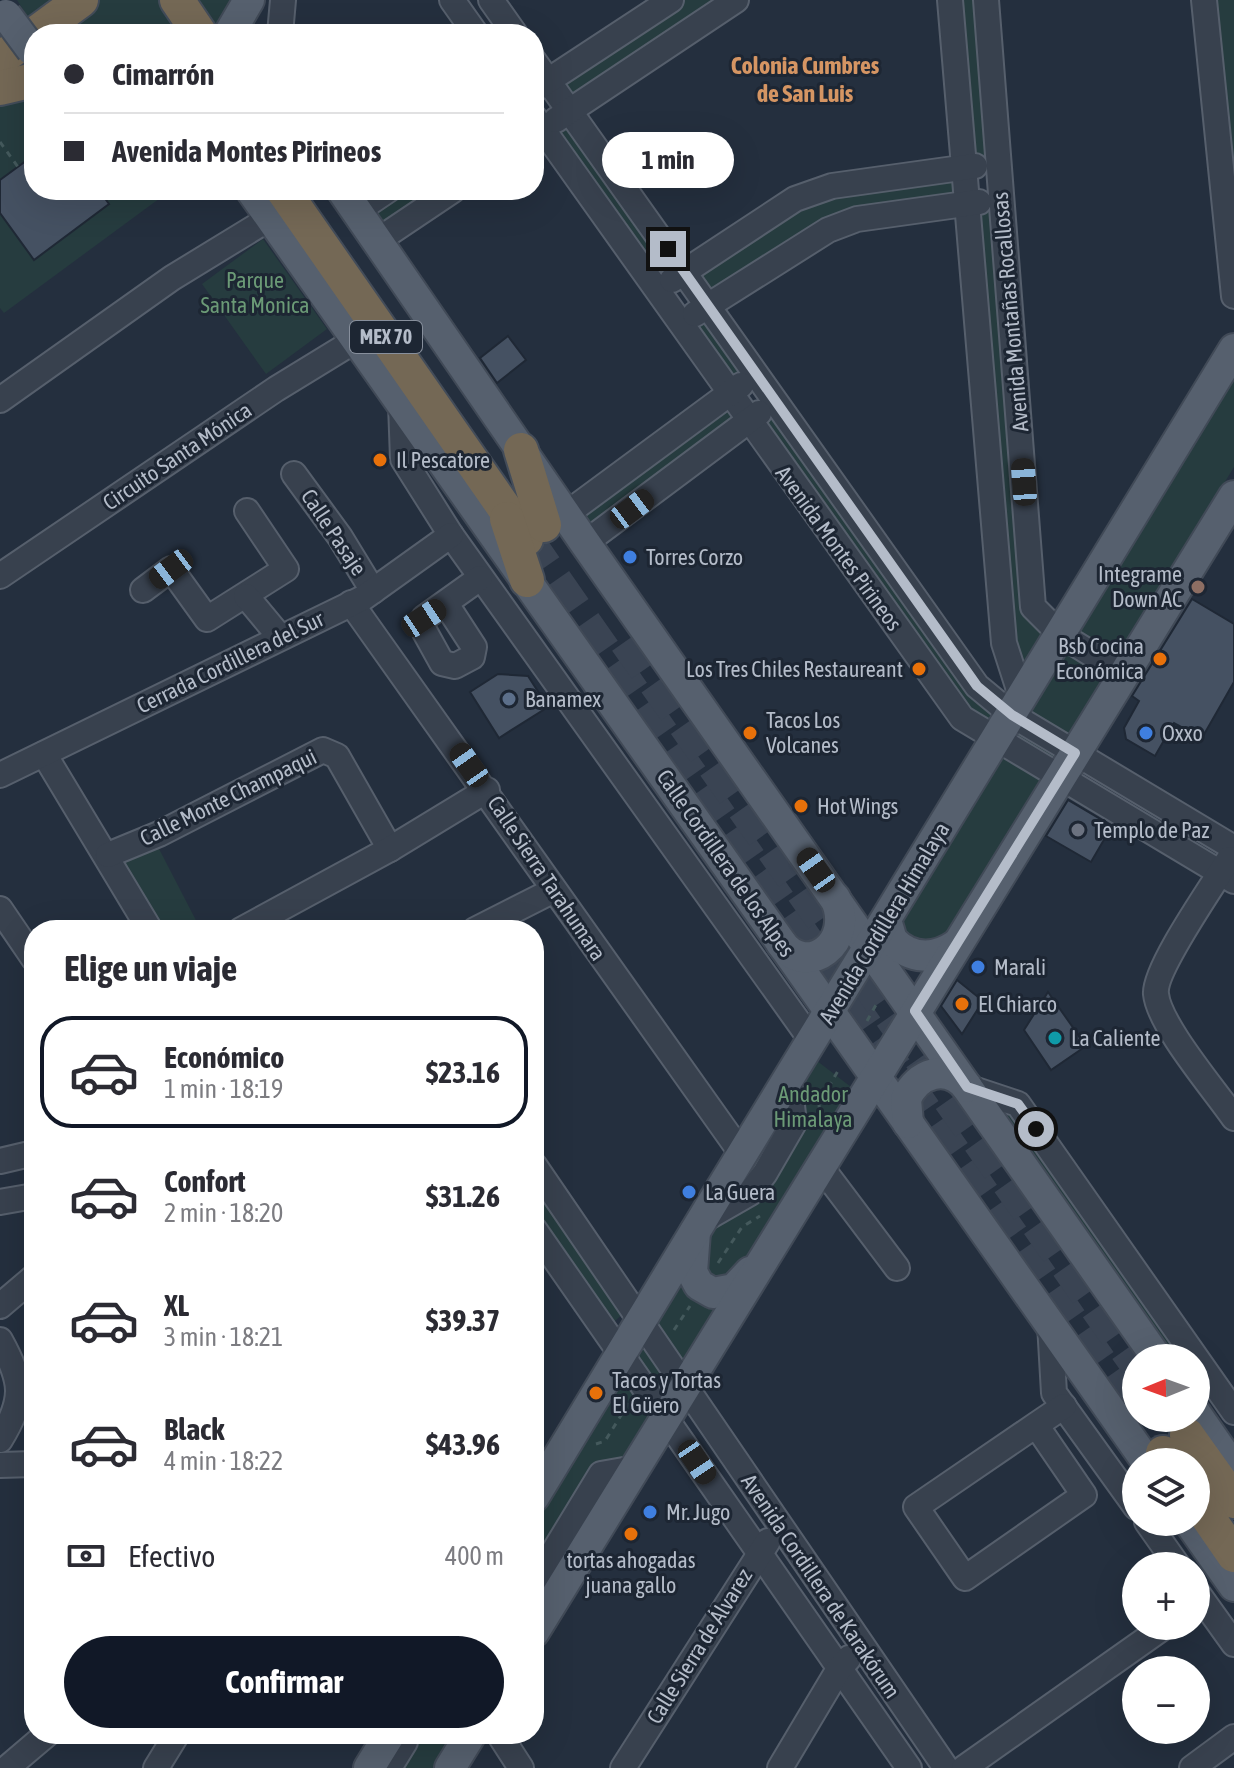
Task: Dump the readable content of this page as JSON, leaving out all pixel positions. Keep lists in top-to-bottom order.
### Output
{
  "streets": {
    "highway": ["MEX 70", "Calle Cordillera de los Alpes"],
    "main road": ["Avenida Cordillera Himalaya"],
    "street": [
      "Avenida Montañas Rocallosas",
      "Circuito Santa Mónica",
      "Calle Pasaje",
      "Avenida Montes Pirineos",
      "Cerrada Cordillera del Sur",
      "Calle Monte Champaqui",
      "Calle Sierra Tarahumara",
      "Avenida Cordillera de Karakórum",
      "Calle Sierra de Álvarez"
    ]
  },
  "crossings": [
    ["Avenida Montañas Rocallosas", "Avenida Montes Pirineos"],
    ["Avenida Montañas Rocallosas", "Avenida Cordillera Himalaya"],
    ["Circuito Santa Mónica", "Calle Cordillera de los Alpes"],
    ["Calle Pasaje", "Cerrada Cordillera del Sur"],
    ["Avenida Montes Pirineos", "Avenida Cordillera Himalaya"],
    ["Cerrada Cordillera del Sur", "Calle Cordillera de los Alpes"],
    ["Cerrada Cordillera del Sur", "Calle Sierra Tarahumara"],
    ["Calle Cordillera de los Alpes", "Avenida Cordillera Himalaya"],
    ["Calle Sierra Tarahumara", "Avenida Cordillera Himalaya"],
    ["Avenida Cordillera Himalaya", "Avenida Cordillera de Karakórum"],
    ["Avenida Cordillera de Karakórum", "Calle Sierra de Álvarez"]
  ],
  "districts": ["Colonia Cumbres de San Luis"],
  "parks": ["Parque Santa Monica", "Andador Himalaya"],
  "places": [
    "Il Pescatore",
    "Torres Corzo",
    "Integrame Down AC",
    "Bsb Cocina Económica",
    "Los Tres Chiles Restaureant",
    "Banamex",
    "Tacos Los Volcanes",
    "Oxxo",
    "Hot Wings",
    "Templo de Paz",
    "Marali",
    "El Chiarco",
    "La Caliente",
    "La Guera",
    "Tacos y Tortas El Güero",
    "Mr. Jugo",
    "tortas ahogadas juana gallo"
  ],
  "north": "left",
  "page": {
    "banner": ["Cimarrón", "Avenida Montes Pirineos"],
    "bubble": "1 min",
    "heading": "Elige un viaje",
    "list": [
      {
        "name": "Económico",
        "note": "1 min · 18:19",
        "value": "$23.16"
      },
      {
        "name": "Confort",
        "note": "2 min · 18:20",
        "value": "$31.26"
      },
      {
        "name": "XL",
        "note": "3 min · 18:21",
        "value": "$39.37"
      },
      {
        "name": "Black",
        "note": "4 min · 18:22",
        "value": "$43.96"
      }
    ],
    "map_buttons": ["+", "−"],
    "pay": ["Efectivo", "400 m"],
    "buttons": "Confirmar"
  }
}
